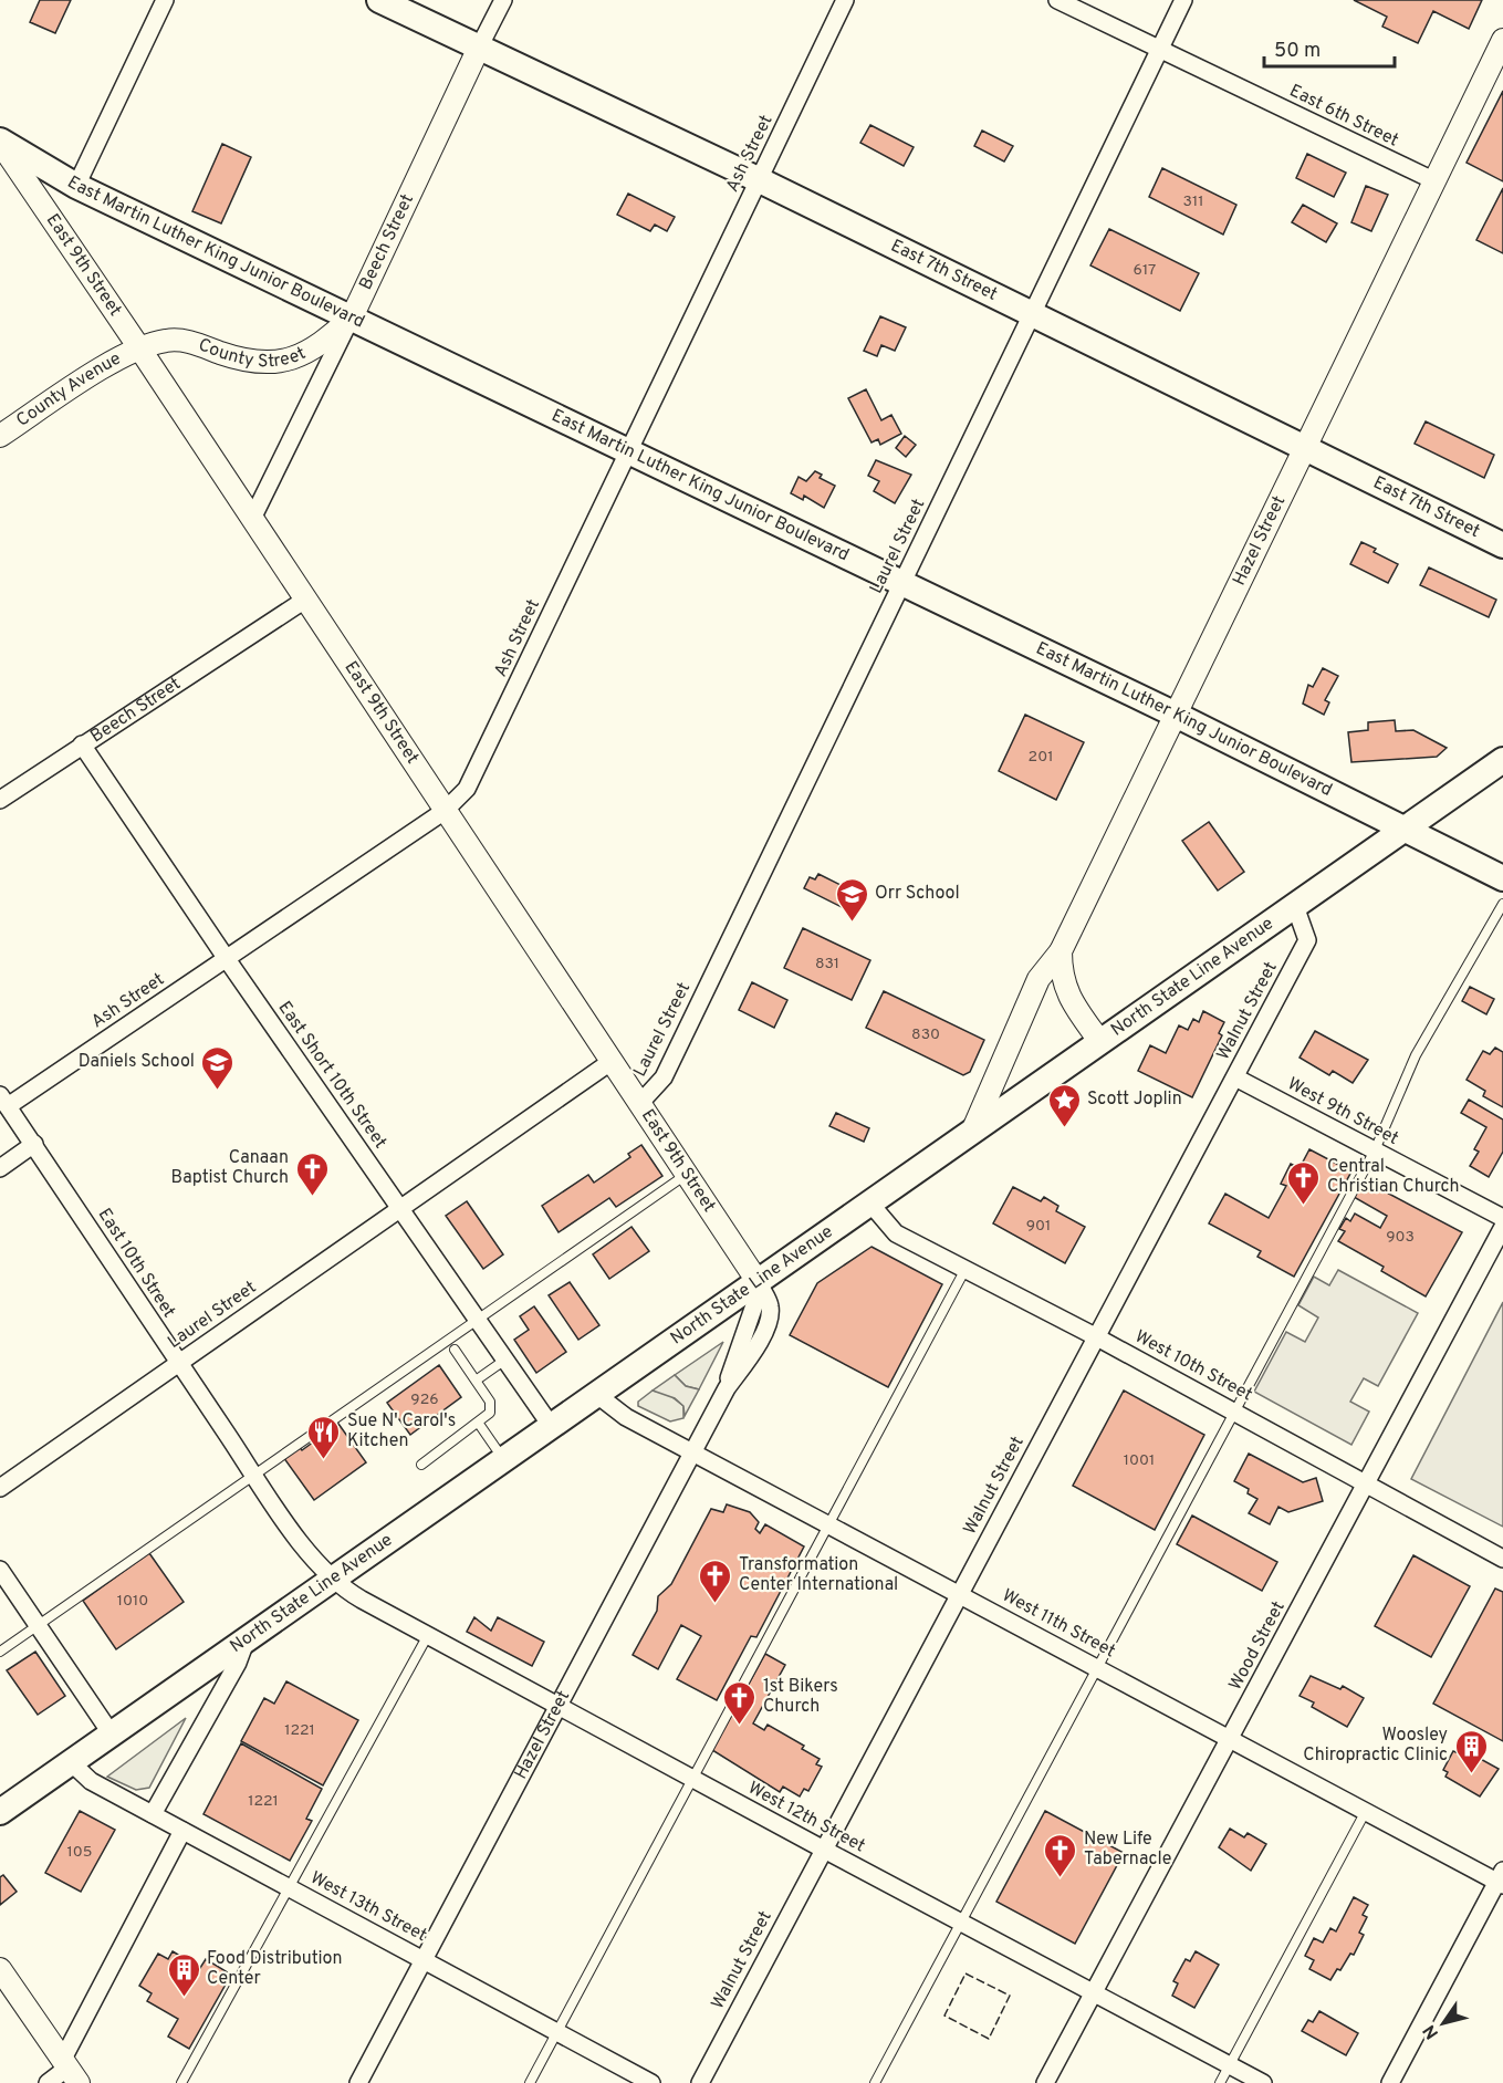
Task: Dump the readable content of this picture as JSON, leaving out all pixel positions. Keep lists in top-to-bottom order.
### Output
{
  "streets": {
    "main road": ["East Martin Luther King Junior Boulevard", "East 7th Street", "North State Line Avenue"],
    "street": [
      "East 6th Street",
      "Ash Street",
      "Beech Street",
      "East 9th Street",
      "County Street",
      "County Avenue",
      "Hazel Street",
      "Laurel Street",
      "Walnut Street",
      "East Short 10th Street",
      "West 9th Street",
      "East 10th Street",
      "West 10th Street",
      "West 11th Street",
      "Wood Street",
      "West 12th Street",
      "West 13th Street"
    ]
  },
  "crossings": [
    ["East 6th Street", "Hazel Street"],
    ["East 6th Street", "Laurel Street"],
    ["Ash Street", "East Martin Luther King Junior Boulevard"],
    ["Ash Street", "East 9th Street"],
    ["Ash Street", "East 7th Street"],
    ["Ash Street", "East Short 10th Street"],
    ["Ash Street", "East 10th Street"],
    ["Beech Street", "East Martin Luther King Junior Boulevard"],
    ["Beech Street", "East 9th Street"],
    ["Beech Street", "East 7th Street"],
    ["Beech Street", "County Street"],
    ["Beech Street", "East Short 10th Street"],
    ["East Martin Luther King Junior Boulevard", "East 9th Street"],
    ["East Martin Luther King Junior Boulevard", "County Street"],
    ["East Martin Luther King Junior Boulevard", "Hazel Street"],
    ["East Martin Luther King Junior Boulevard", "Laurel Street"],
    ["East Martin Luther King Junior Boulevard", "North State Line Avenue"],
    ["East 9th Street", "County Street"],
    ["East 9th Street", "County Avenue"],
    ["East 9th Street", "Hazel Street"],
    ["East 9th Street", "Laurel Street"],
    ["East 9th Street", "North State Line Avenue"],
    ["East 7th Street", "Hazel Street"],
    ["East 7th Street", "Laurel Street"],
    ["County Street", "County Avenue"],
    ["Hazel Street", "North State Line Avenue"],
    ["Hazel Street", "West 11th Street"],
    ["Hazel Street", "West 12th Street"],
    ["Hazel Street", "West 13th Street"],
    ["Laurel Street", "East Short 10th Street"],
    ["Laurel Street", "East 10th Street"],
    ["North State Line Avenue", "Walnut Street"],
    ["North State Line Avenue", "East Short 10th Street"],
    ["North State Line Avenue", "East 10th Street"],
    ["North State Line Avenue", "West 10th Street"],
    ["North State Line Avenue", "West 11th Street"],
    ["North State Line Avenue", "West 12th Street"],
    ["North State Line Avenue", "West 13th Street"],
    ["Walnut Street", "West 9th Street"],
    ["Walnut Street", "West 10th Street"],
    ["Walnut Street", "West 11th Street"],
    ["Walnut Street", "West 12th Street"],
    ["East 10th Street", "West 12th Street"],
    ["West 10th Street", "Wood Street"],
    ["West 11th Street", "Wood Street"],
    ["Wood Street", "West 12th Street"]
  ],
  "places": {
    "school or university": ["Orr School", "Daniels School"],
    "place": ["Scott Joplin"],
    "church": [
      "Canaan Baptist Church",
      "Central Christian Church",
      "Transformation Center International",
      "1st Bikers Church",
      "New Life Tabernacle"
    ],
    "restaurant": ["Sue N' Carol's Kitchen"],
    "building": ["Woosley Chiropractic Clinic", "Food Distribution Center"]
  },
  "house_numbers": [
    "311",
    "617",
    "201",
    "831",
    "830",
    "901",
    "903",
    "926",
    "1001",
    "1010",
    "1221",
    "1221",
    "105"
  ],
  "scale_bar": "50 m",
  "north": "bottom left"
}
